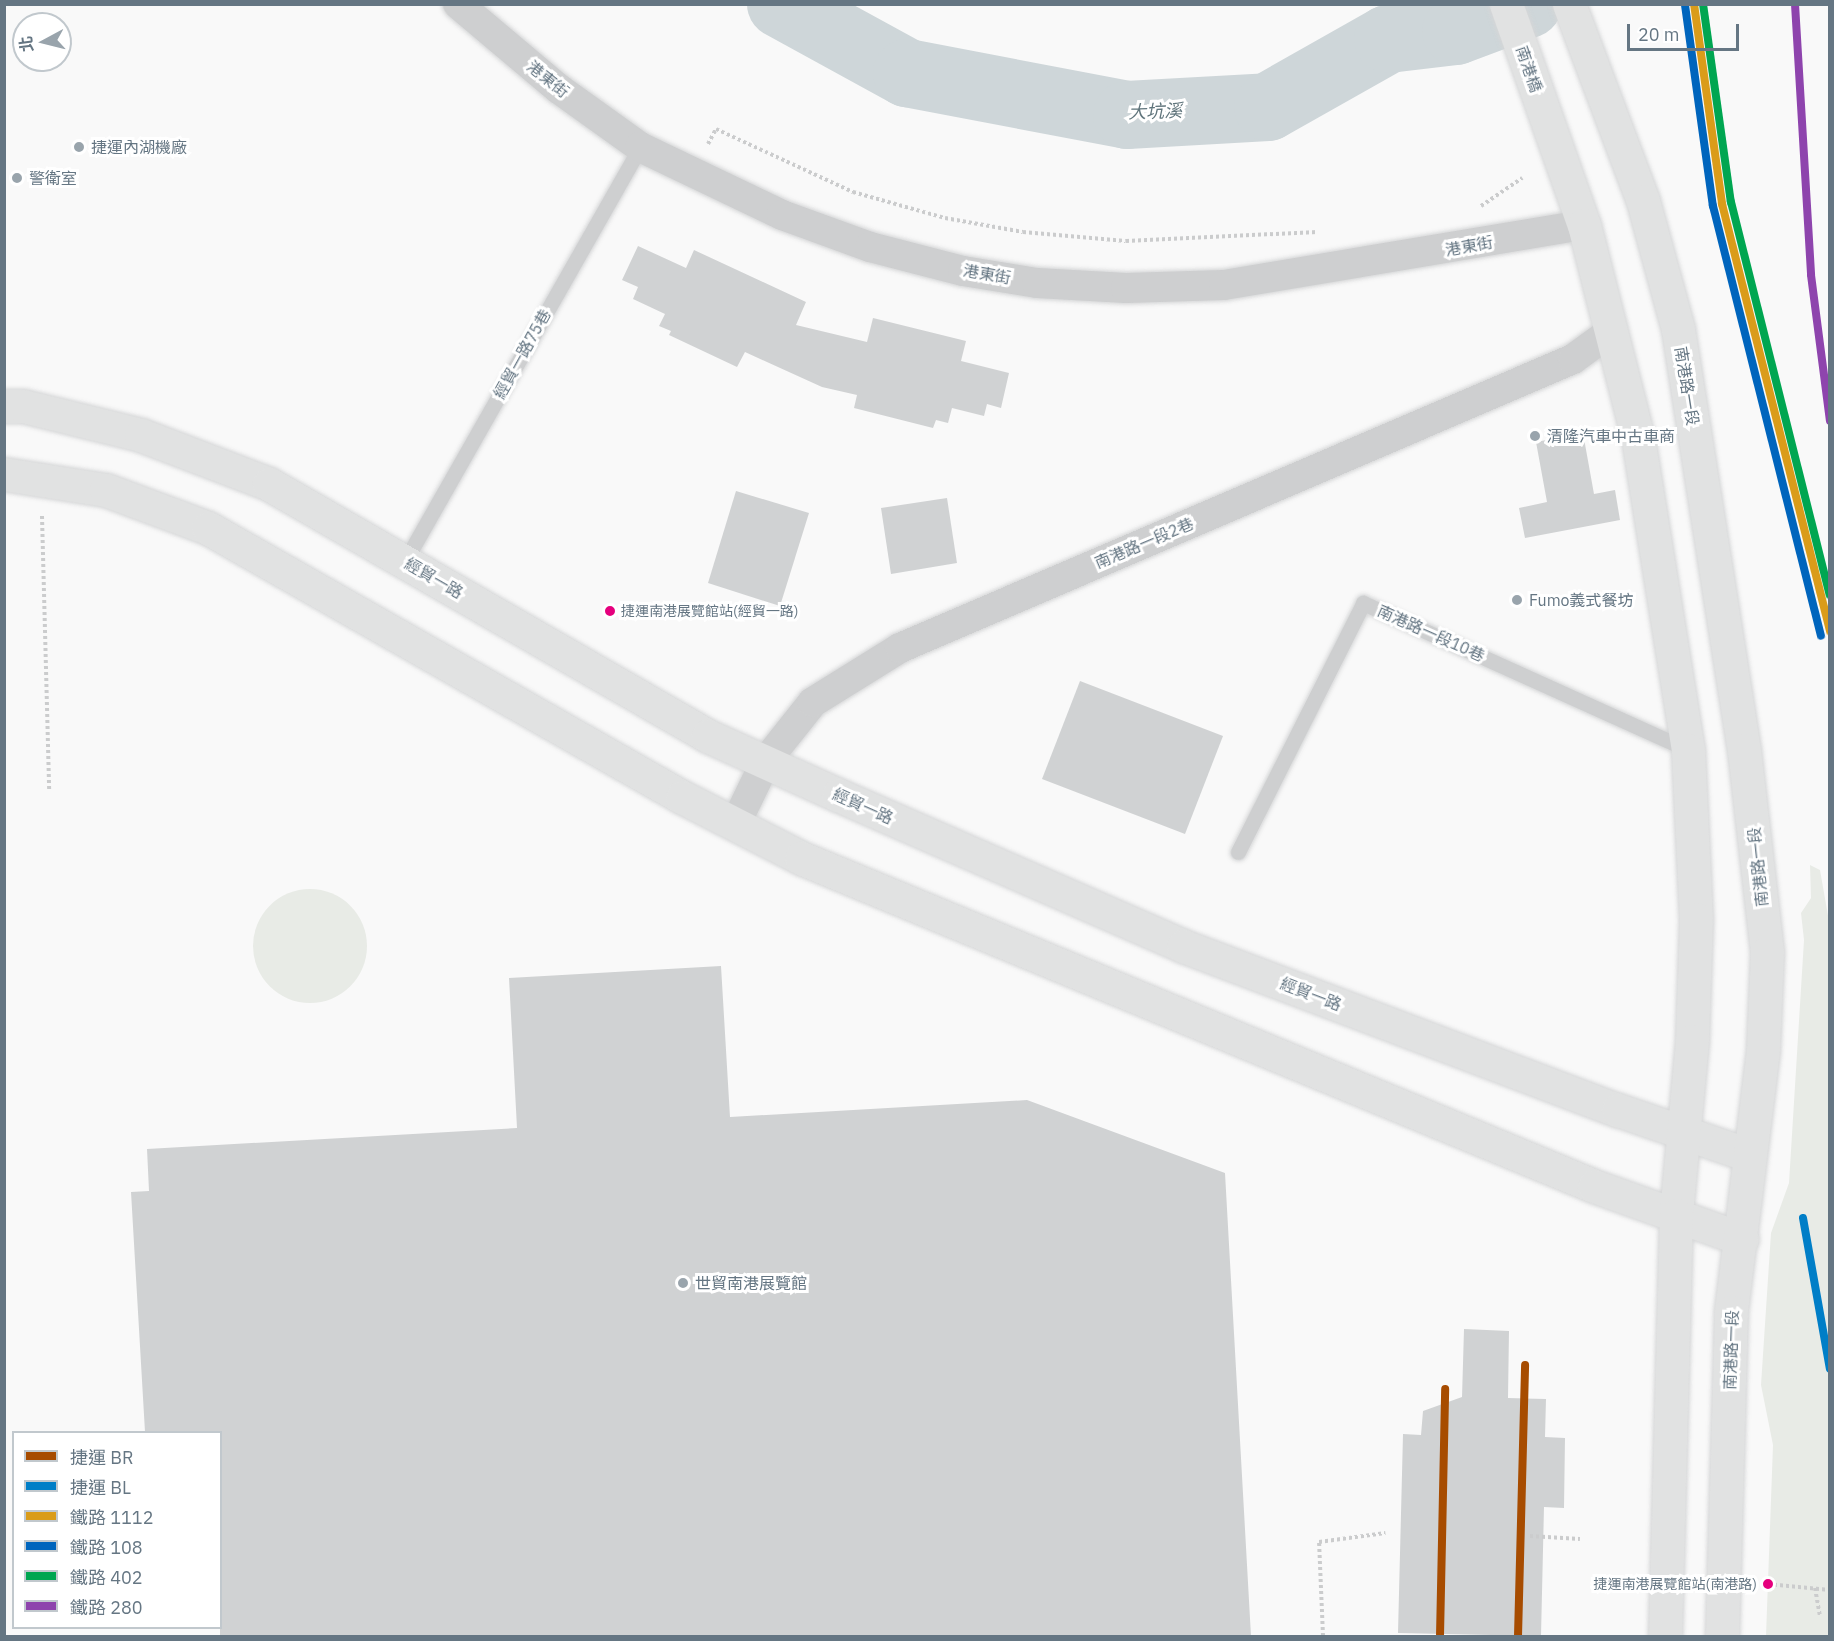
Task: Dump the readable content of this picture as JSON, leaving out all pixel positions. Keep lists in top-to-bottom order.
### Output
{
  "streets": {
    "street": [
      "南港橋",
      "港東街",
      "南港路一段",
      "南港路一段2巷",
      "經貿一路"
    ],
    "lane": ["經貿一路75巷", "南港路一段10巷"]
  },
  "crossings": [
    ["南港橋", "港東街"],
    ["港東街", "經貿一路75巷"],
    ["經貿一路75巷", "經貿一路"],
    ["南港路一段", "經貿一路"],
    ["南港路一段2巷", "經貿一路"]
  ],
  "water": ["大坑溪"],
  "places": [
    "捷運內湖機廠",
    "警衛室",
    "清隆汽車中古車商",
    "Fumo義式餐坊",
    "捷運南港展覽館站(經貿一路)",
    "世貿南港展覽館",
    "捷運南港展覽館站(南港路)"
  ],
  "lines": [
    "rail line 1112",
    "rail line 402",
    "rail line 280",
    "rail line 108",
    "metro line BL",
    "metro line BR"
  ],
  "legend": [
    "捷運 BR",
    "捷運 BL",
    "鐵路 1112",
    "鐵路 108",
    "鐵路 402",
    "鐵路 280"
  ],
  "scale_bar": "20 m",
  "north": "left"
}
